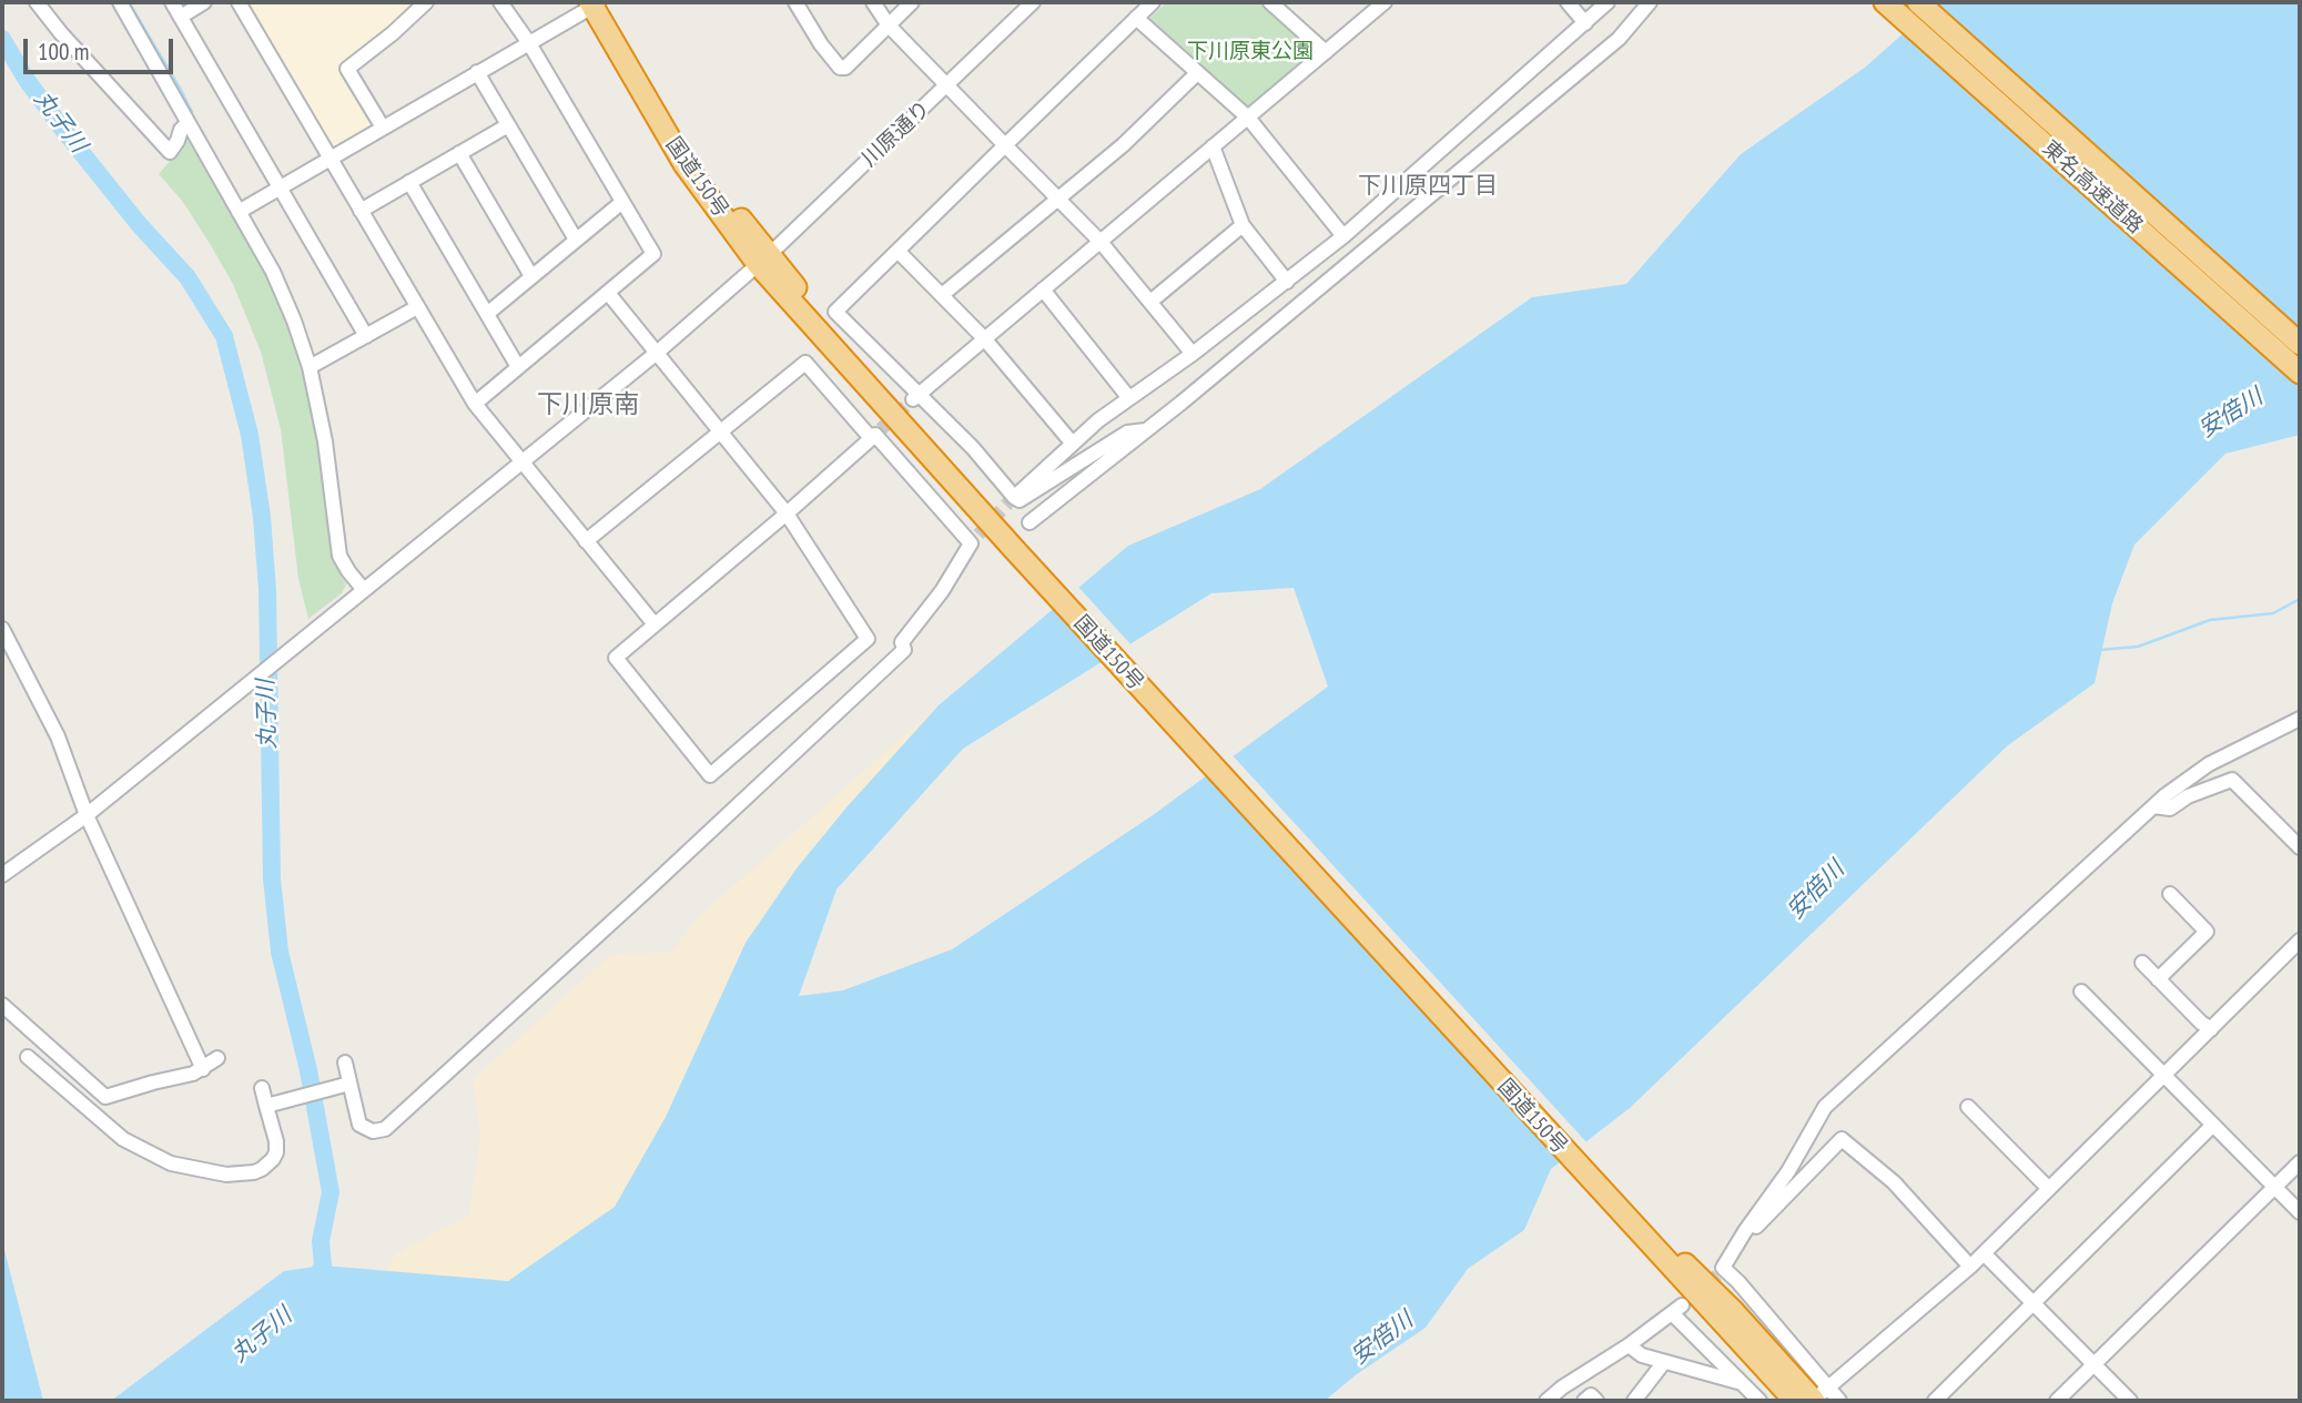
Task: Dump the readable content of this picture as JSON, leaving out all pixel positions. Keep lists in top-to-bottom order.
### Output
{
  "streets": {
    "highway": ["国道150号", "東名高速道路"],
    "street": ["川原通り"]
  },
  "crossings": [
    ["川原通り", "国道150号"]
  ],
  "districts": ["下川原四丁目", "下川原南"],
  "water": ["丸子川", "安倍川"],
  "parks": ["下川原東公園"],
  "scale_bar": "100 m"
}
